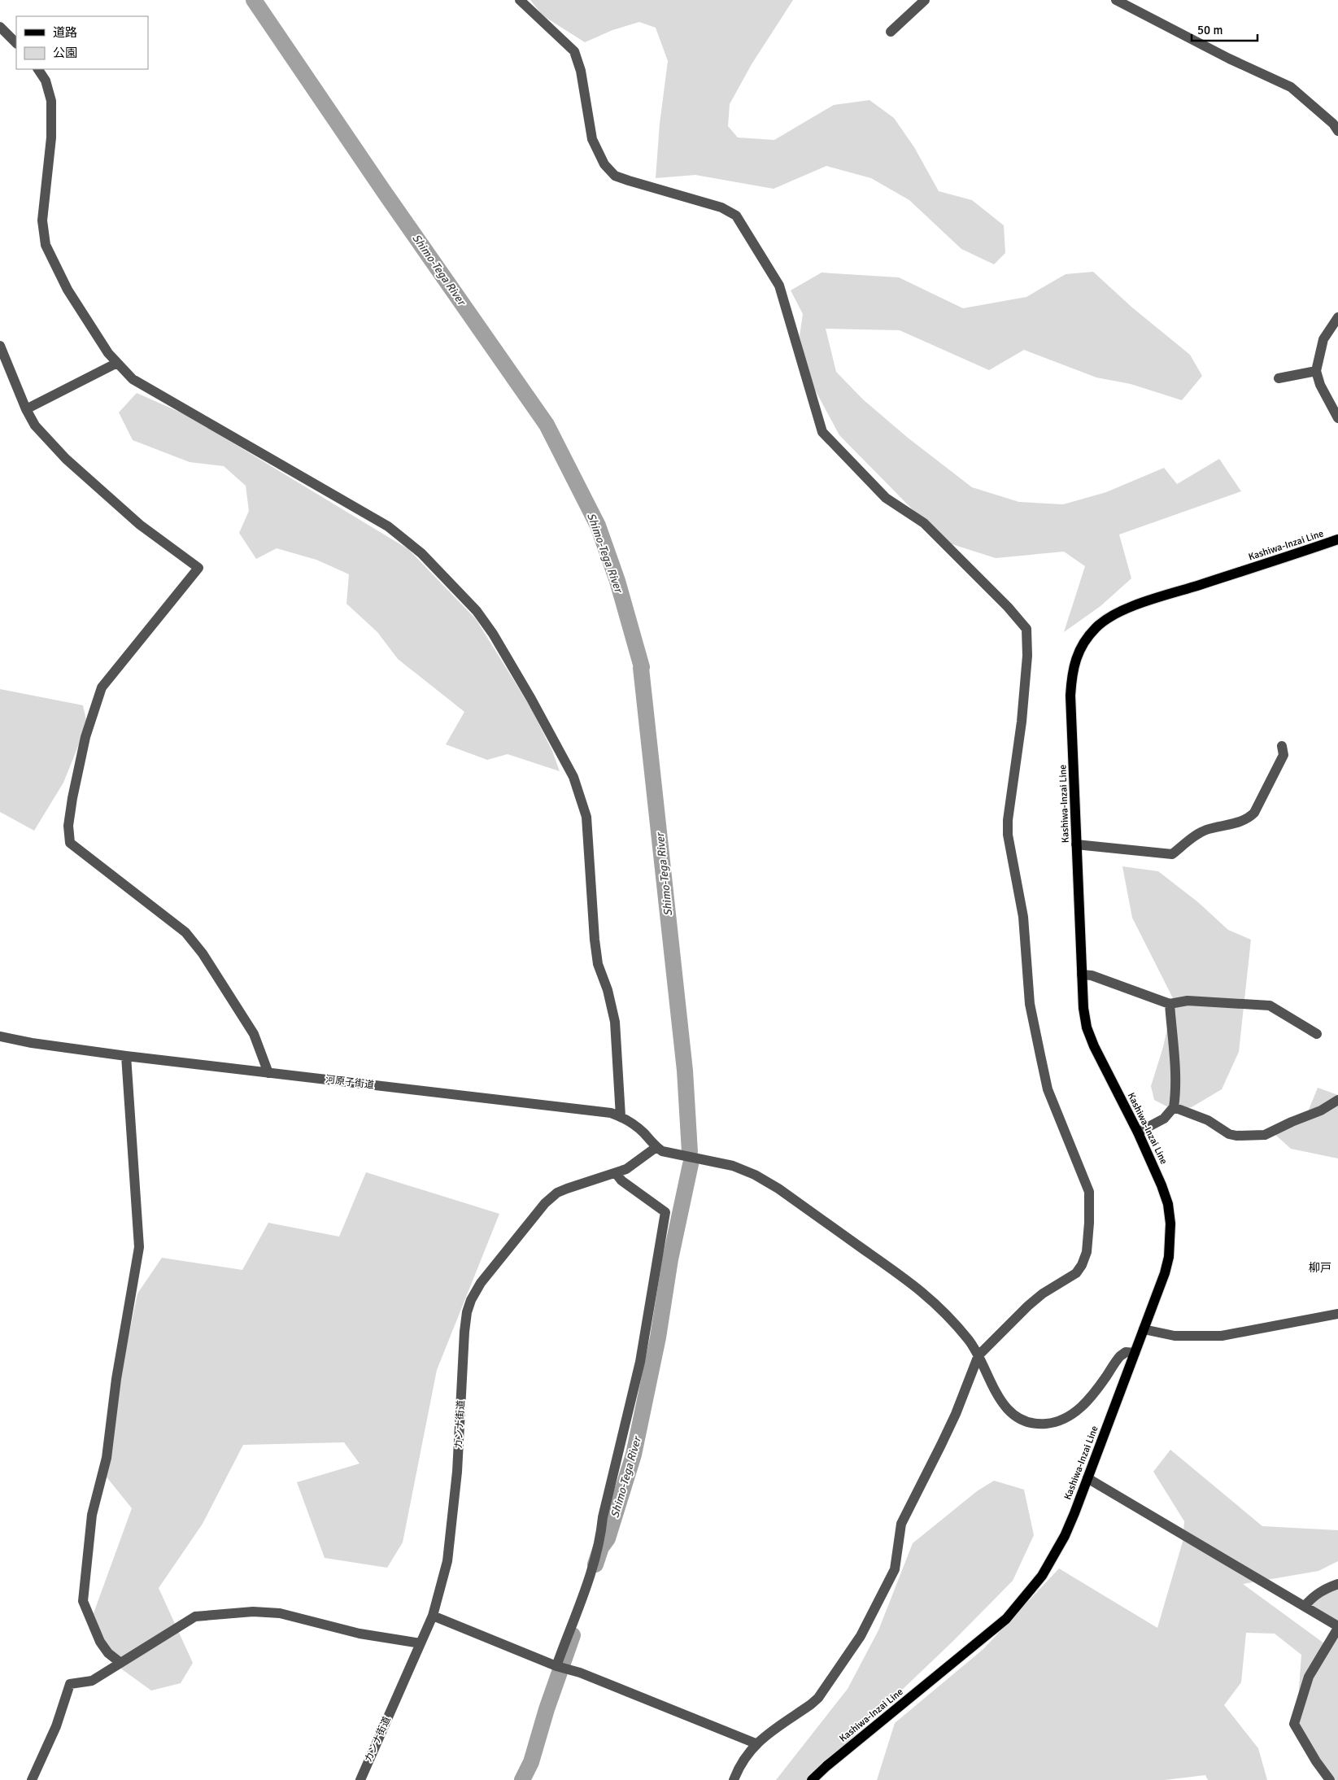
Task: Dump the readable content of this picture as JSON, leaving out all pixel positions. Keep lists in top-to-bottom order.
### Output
{
  "streets": {
    "main road": ["Kashiwa-Inzai Line"],
    "street": ["河原子街道", "カンナ街道"]
  },
  "crossings": [
    ["Kashiwa-Inzai Line", "河原子街道"],
    ["河原子街道", "カンナ街道"]
  ],
  "districts": ["柳戸"],
  "water": ["Shimo-Tega River"],
  "legend": ["道路", "公園"],
  "scale_bar": "50 m"
}
